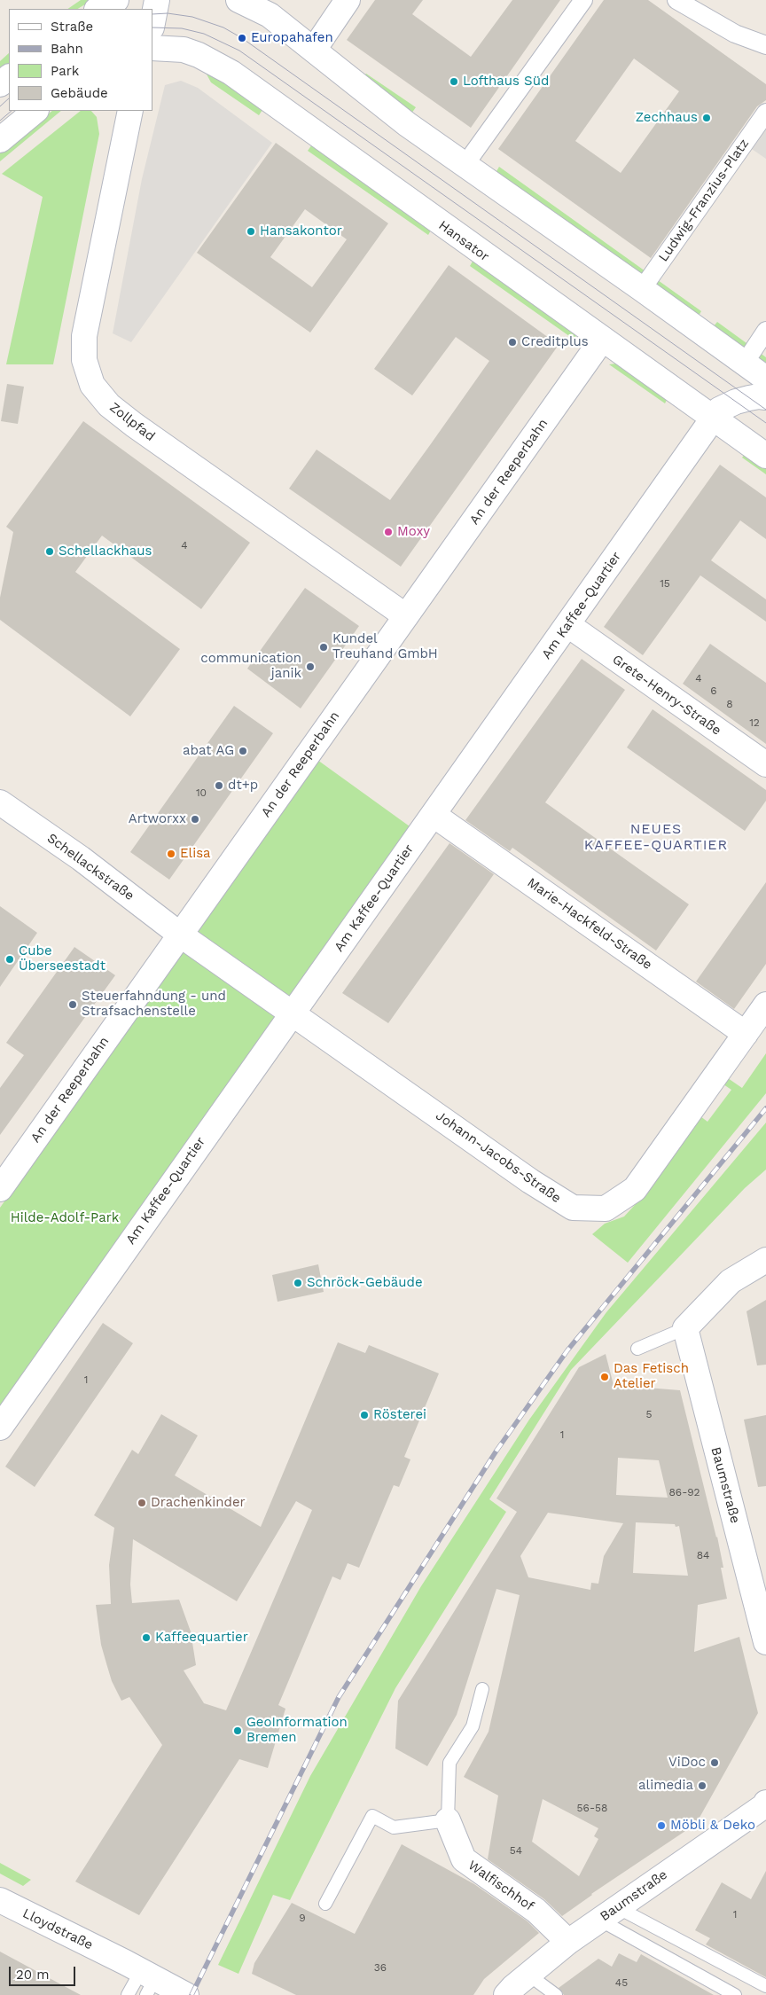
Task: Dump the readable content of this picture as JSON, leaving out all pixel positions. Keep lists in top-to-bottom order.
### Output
{
  "streets": {
    "street": [
      "Ludwig-Franzius-Platz",
      "Hansator",
      "Zollpfad",
      "An der Reeperbahn",
      "Am Kaffee-Quartier",
      "Grete-Henry-Straße",
      "Schellackstraße",
      "Marie-Hackfeld-Straße",
      "Johann-Jacobs-Straße",
      "Baumstraße",
      "Walfischhof",
      "Lloydstraße"
    ]
  },
  "crossings": [
    ["Hansator", "An der Reeperbahn"],
    ["Hansator", "Am Kaffee-Quartier"],
    ["Zollpfad", "An der Reeperbahn"],
    ["An der Reeperbahn", "Schellackstraße"],
    ["Am Kaffee-Quartier", "Grete-Henry-Straße"],
    ["Am Kaffee-Quartier", "Schellackstraße"],
    ["Am Kaffee-Quartier", "Marie-Hackfeld-Straße"],
    ["Am Kaffee-Quartier", "Johann-Jacobs-Straße"],
    ["Schellackstraße", "Johann-Jacobs-Straße"],
    ["Marie-Hackfeld-Straße", "Johann-Jacobs-Straße"],
    ["Baumstraße", "Walfischhof"]
  ],
  "districts": ["NEUES KAFFEE-QUARTIER"],
  "parks": ["Hilde-Adolf-Park"],
  "places": [
    "Europahafen",
    "Lofthaus Süd",
    "Zechhaus",
    "Hansakontor",
    "Creditplus",
    "Moxy",
    "Schellackhaus",
    "Kundel Treuhand GmbH",
    "communication janik",
    "abat AG",
    "dt+p",
    "Artworxx",
    "Elisa",
    "Cube Überseestadt",
    "Steuerfahndung - und Strafsachenstelle",
    "Schröck-Gebäude",
    "Das Fetisch Atelier",
    "Rösterei",
    "Drachenkinder",
    "Kaffeequartier",
    "GeoInformation Bremen",
    "ViDoc",
    "alimedia",
    "Möbli & Deko"
  ],
  "house_numbers": [
    "4",
    "15",
    "4",
    "6",
    "8",
    "12",
    "10",
    "1",
    "5",
    "1",
    "86-92",
    "84",
    "56-58",
    "54",
    "1",
    "9",
    "36",
    "45"
  ],
  "legend": [
    "Straße",
    "Bahn",
    "Park",
    "Gebäude"
  ],
  "scale_bar": "20 m"
}
